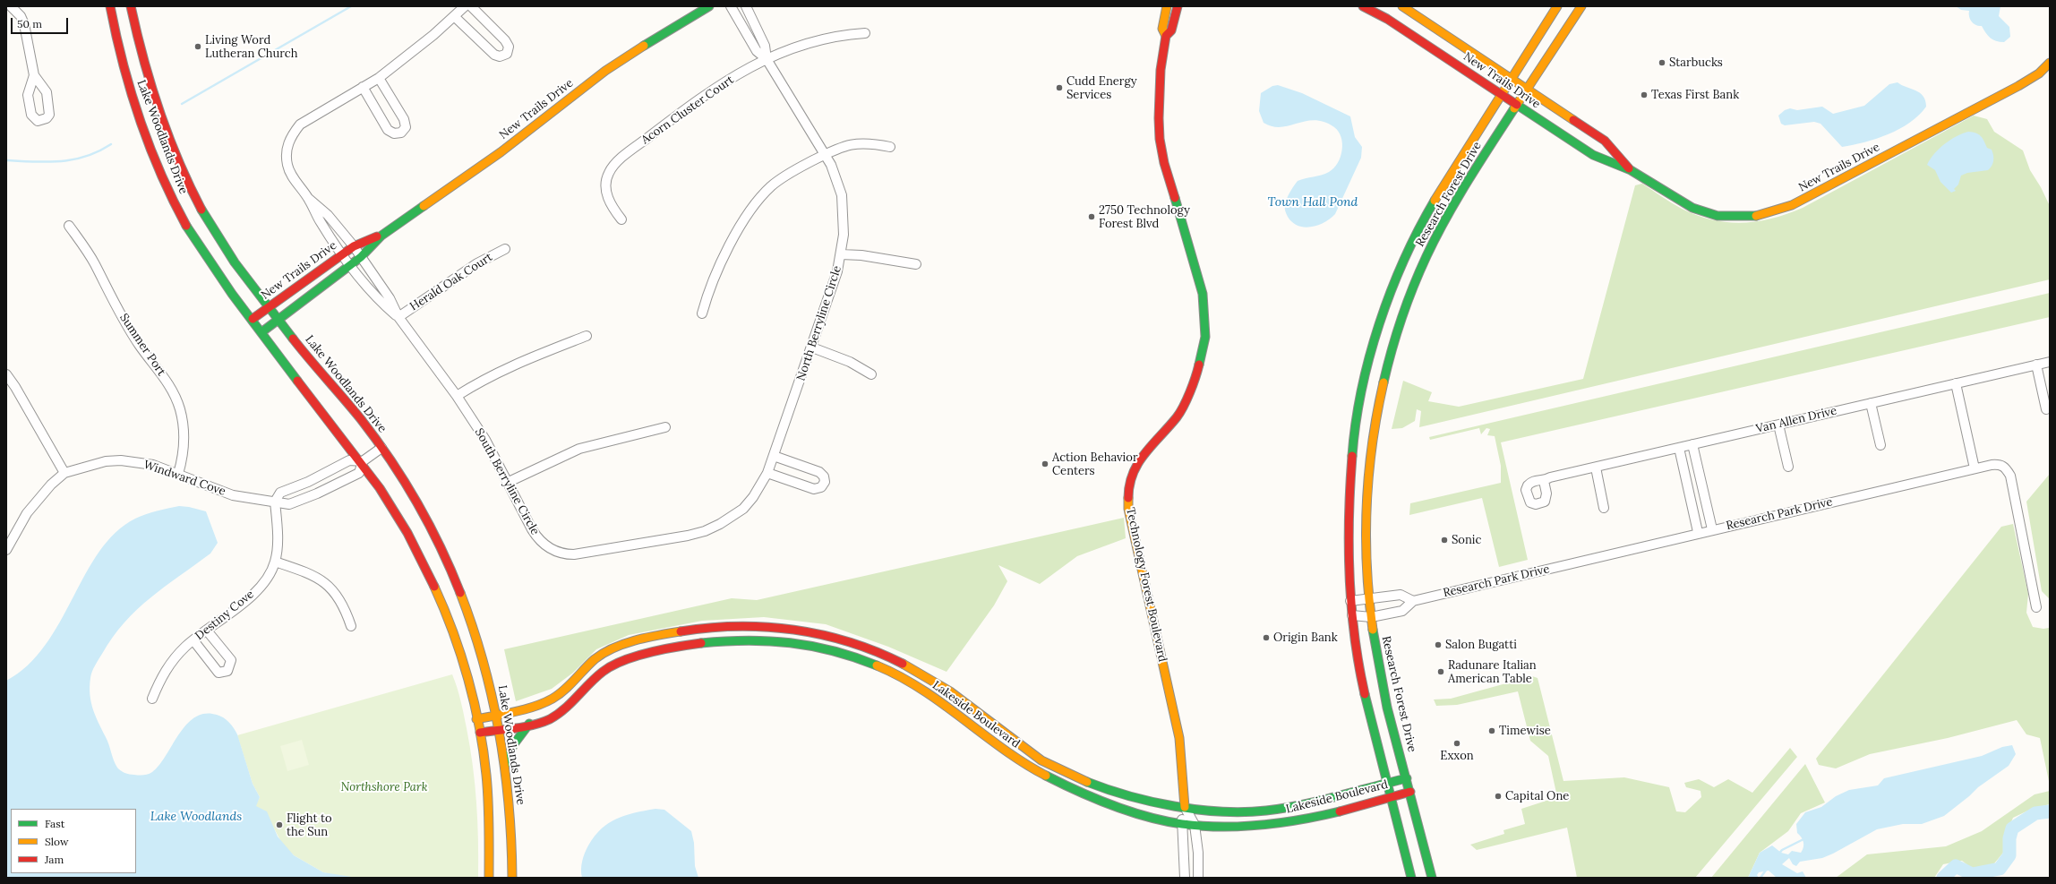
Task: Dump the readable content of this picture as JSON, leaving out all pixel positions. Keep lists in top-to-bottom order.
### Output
{
  "streets": {
    "street": [
      "New Trails Drive",
      "Acorn Cluster Court",
      "Lake Woodlands Drive",
      "Research Forest Drive",
      "Herald Oak Court",
      "North Berryline Circle",
      "Summer Port",
      "Van Allen Drive",
      "Windward Cove",
      "South Berryline Circle",
      "Research Park Drive",
      "Technology Forest Boulevard",
      "Destiny Cove",
      "Lakeside Boulevard"
    ]
  },
  "crossings": [
    ["New Trails Drive", "Lake Woodlands Drive"],
    ["New Trails Drive", "Research Forest Drive"],
    ["New Trails Drive", "South Berryline Circle"],
    ["Acorn Cluster Court", "North Berryline Circle"],
    ["Lake Woodlands Drive", "Windward Cove"],
    ["Lake Woodlands Drive", "Lakeside Boulevard"],
    ["Research Forest Drive", "Research Park Drive"],
    ["Research Forest Drive", "Lakeside Boulevard"],
    ["Herald Oak Court", "South Berryline Circle"],
    ["North Berryline Circle", "South Berryline Circle"],
    ["Summer Port", "Windward Cove"],
    ["Windward Cove", "Destiny Cove"],
    ["Technology Forest Boulevard", "Lakeside Boulevard"]
  ],
  "water": ["Town Hall Pond", "Lake Woodlands"],
  "parks": ["Northshore Park"],
  "places": [
    "Living Word Lutheran Church",
    "Starbucks",
    "Cudd Energy Services",
    "Texas First Bank",
    "2750 Technology Forest Blvd",
    "Action Behavior Centers",
    "Sonic",
    "Origin Bank",
    "Salon Bugatti",
    "Radunare Italian American Table",
    "Timewise",
    "Exxon",
    "Capital One",
    "Flight to the Sun"
  ],
  "legend": ["Fast", "Slow", "Jam"],
  "scale_bar": "50 m"
}
